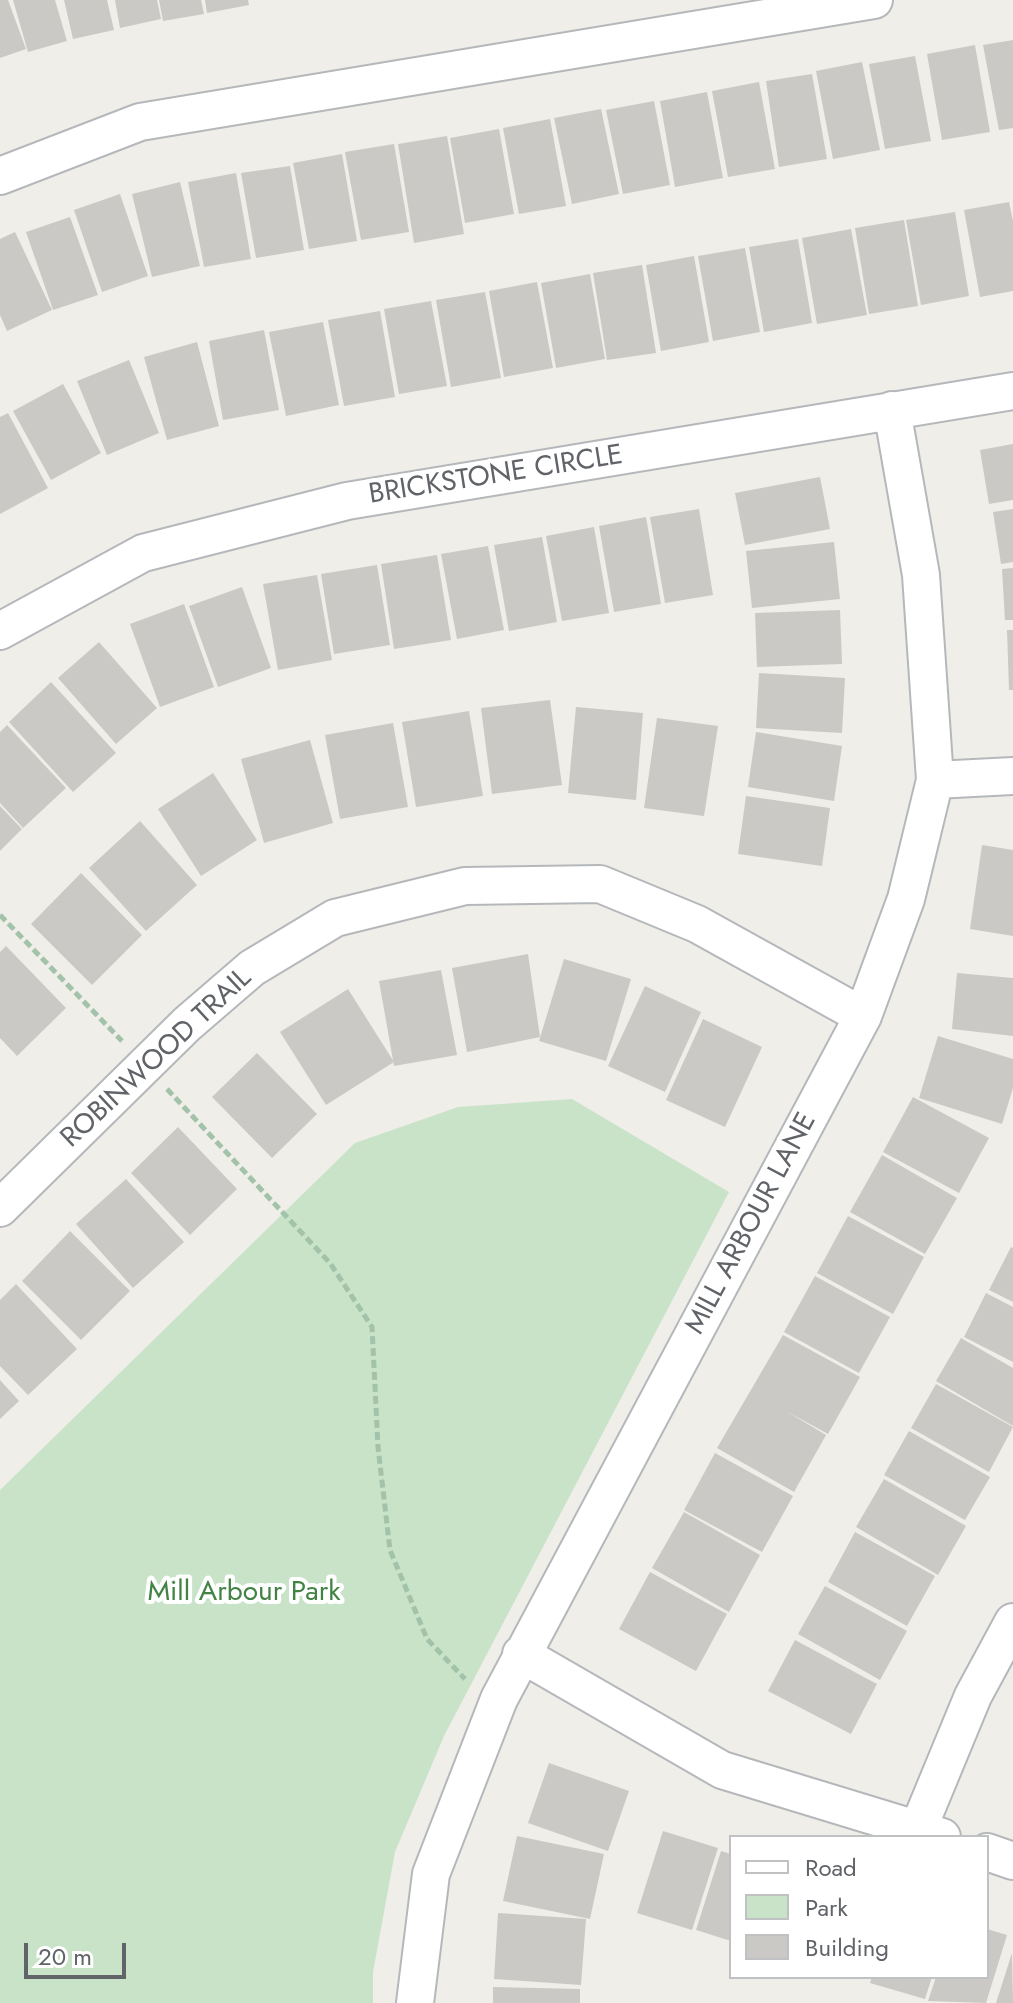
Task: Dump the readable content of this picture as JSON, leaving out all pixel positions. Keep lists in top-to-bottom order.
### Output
{
  "streets": {
    "street": ["BRICKSTONE CIRCLE", "ROBINWOOD TRAIL", "MILL ARBOUR LANE"]
  },
  "crossings": [
    ["BRICKSTONE CIRCLE", "MILL ARBOUR LANE"],
    ["ROBINWOOD TRAIL", "MILL ARBOUR LANE"]
  ],
  "parks": ["Mill Arbour Park"],
  "legend": ["Road", "Park", "Building"],
  "scale_bar": "20 m"
}
